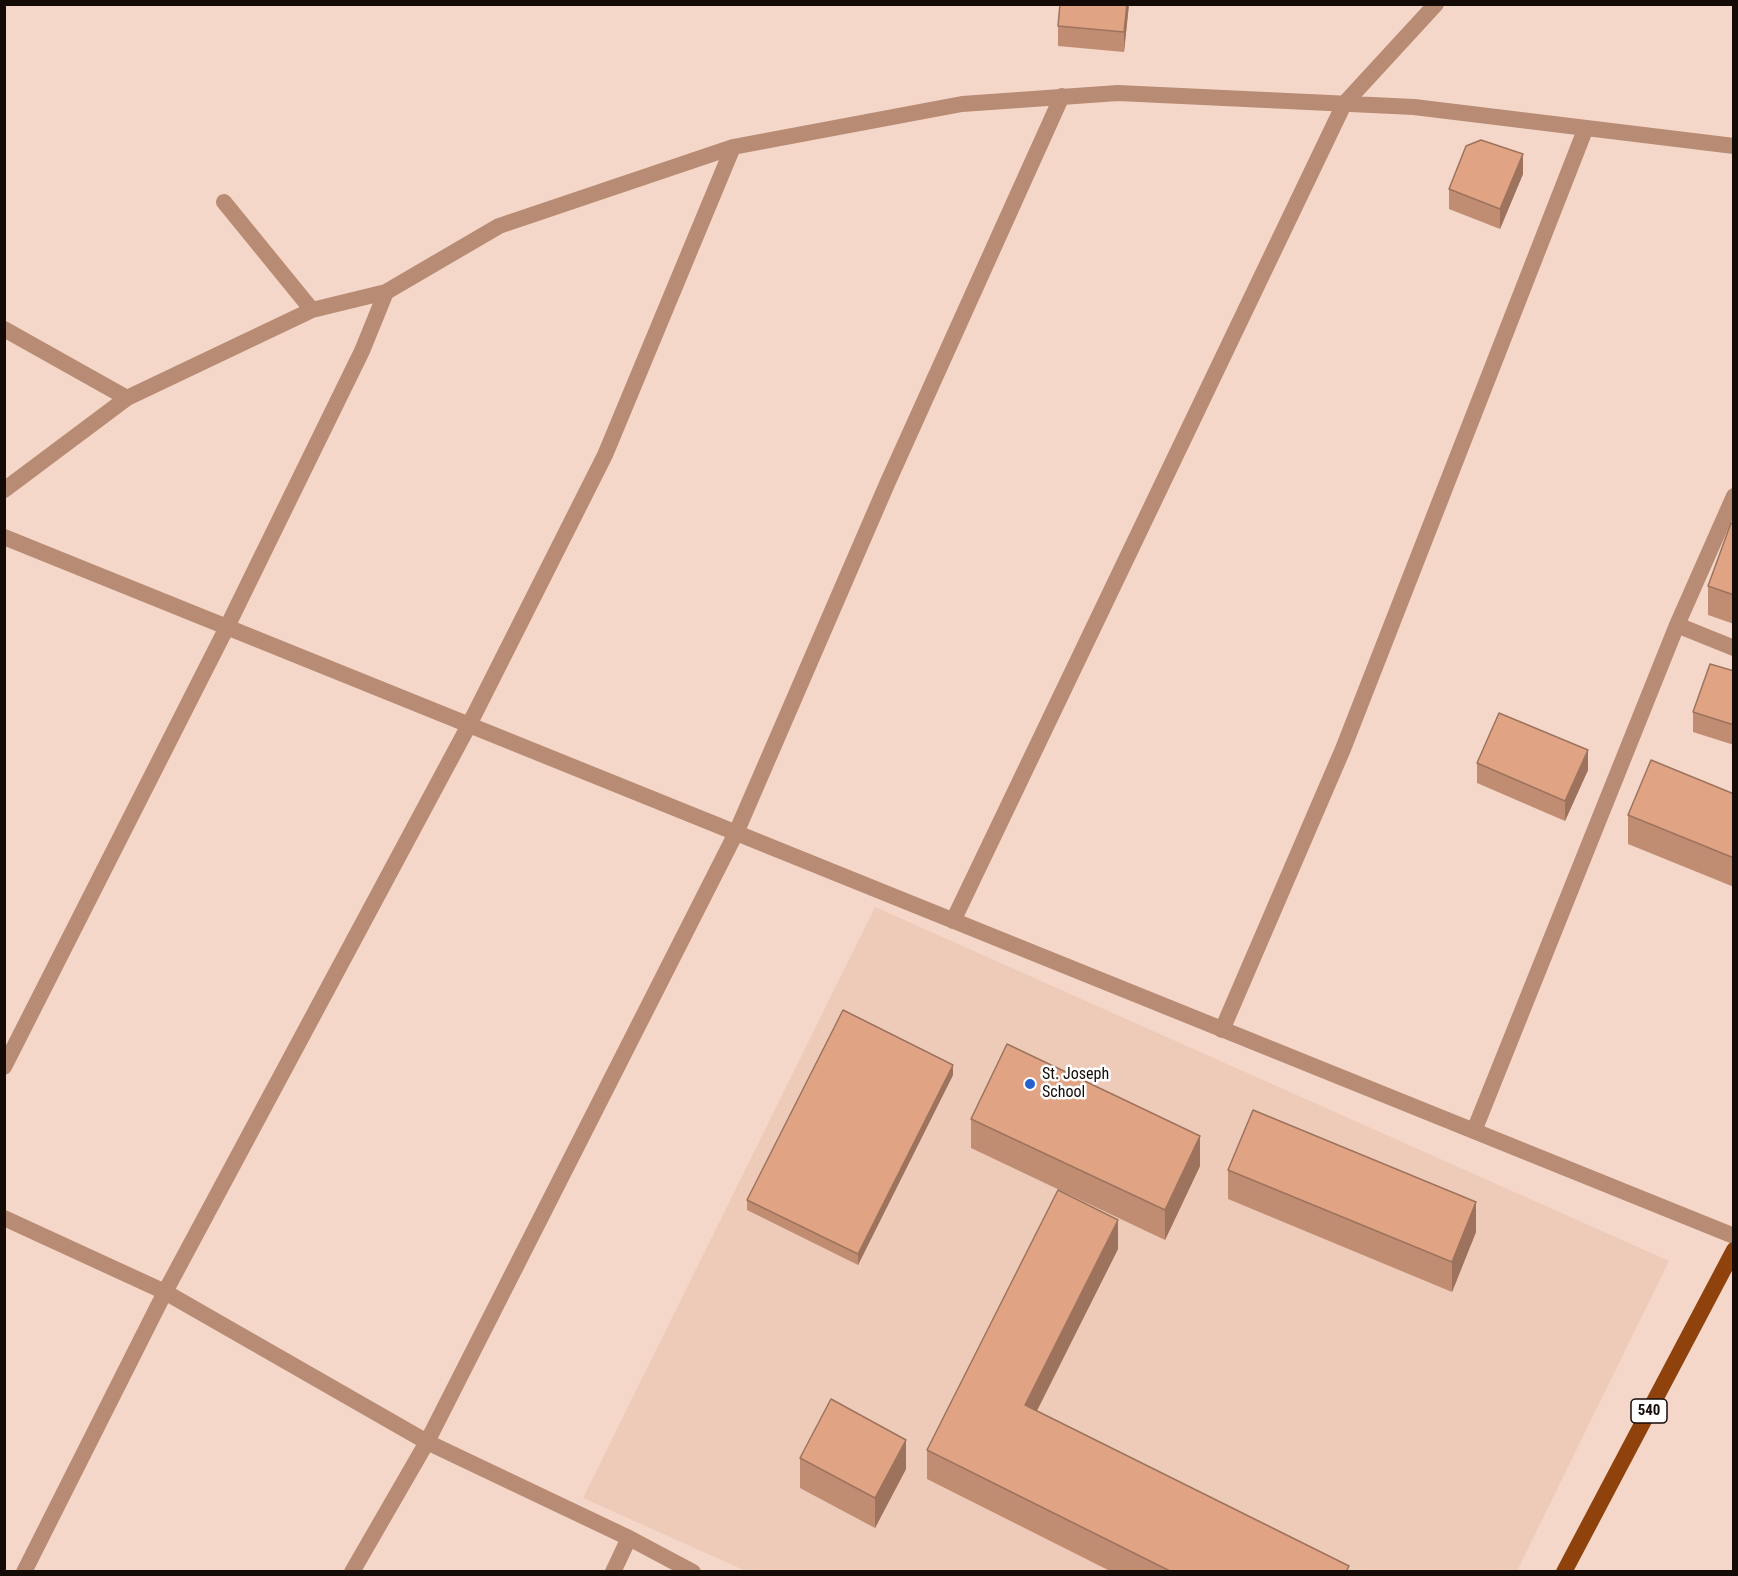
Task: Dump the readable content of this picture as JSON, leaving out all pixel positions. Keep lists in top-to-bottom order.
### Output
{
  "streets": {
    "main road": ["540"]
  },
  "places": ["St. Joseph School"]
}
